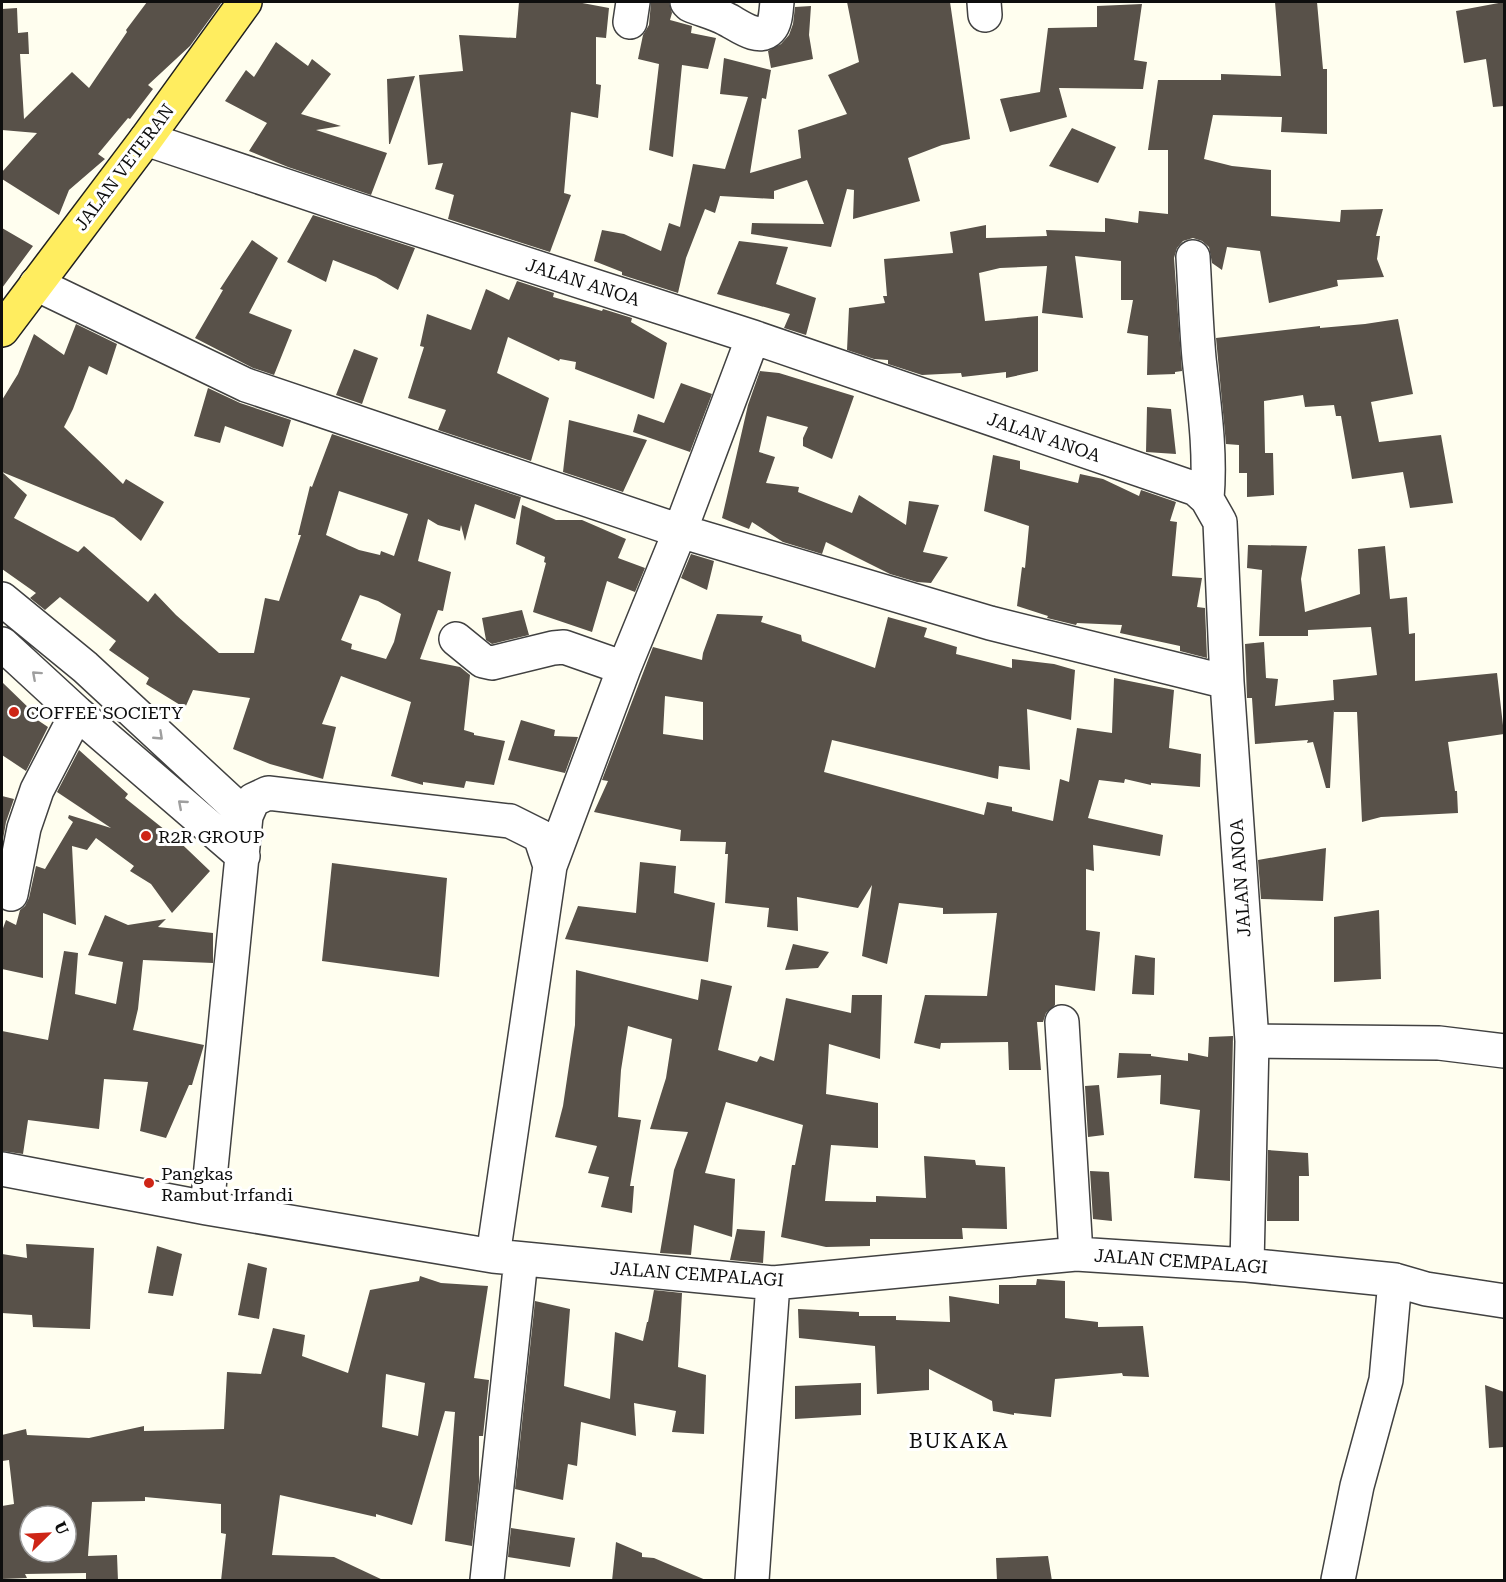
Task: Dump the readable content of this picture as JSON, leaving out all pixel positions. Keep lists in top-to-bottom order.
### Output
{
  "streets": {
    "main road": ["JALAN VETERAN"],
    "street": ["JALAN ANOA", "JALAN CEMPALAGI"]
  },
  "crossings": [
    ["JALAN VETERAN", "JALAN ANOA"],
    ["JALAN ANOA", "JALAN CEMPALAGI"]
  ],
  "districts": ["BUKAKA"],
  "places": ["COFFEE SOCIETY", "R2R GROUP", "Pangkas Rambut Irfandi"],
  "north": "top right"
}
